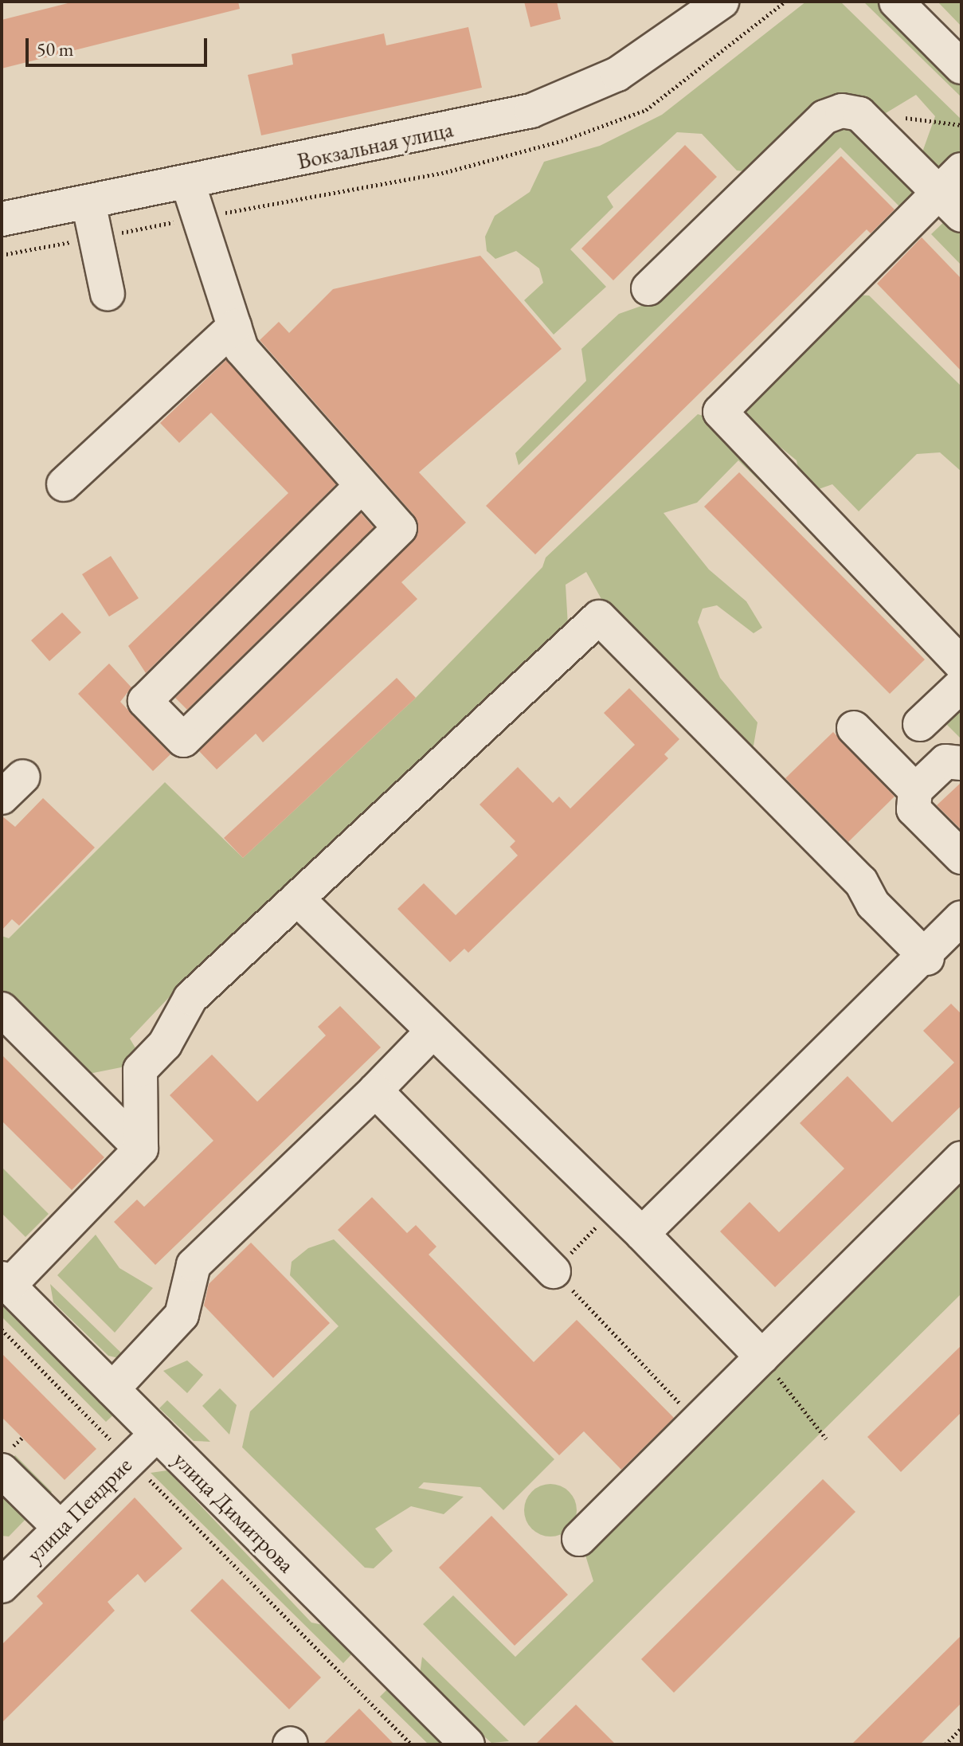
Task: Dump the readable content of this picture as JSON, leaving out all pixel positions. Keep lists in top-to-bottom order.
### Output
{
  "streets": {
    "street": ["Вокзальная улица", "улица Пендрие", "улица Димитрова"]
  },
  "crossings": [
    ["улица Пендрие", "улица Димитрова"]
  ],
  "scale_bar": "50 m"
}
